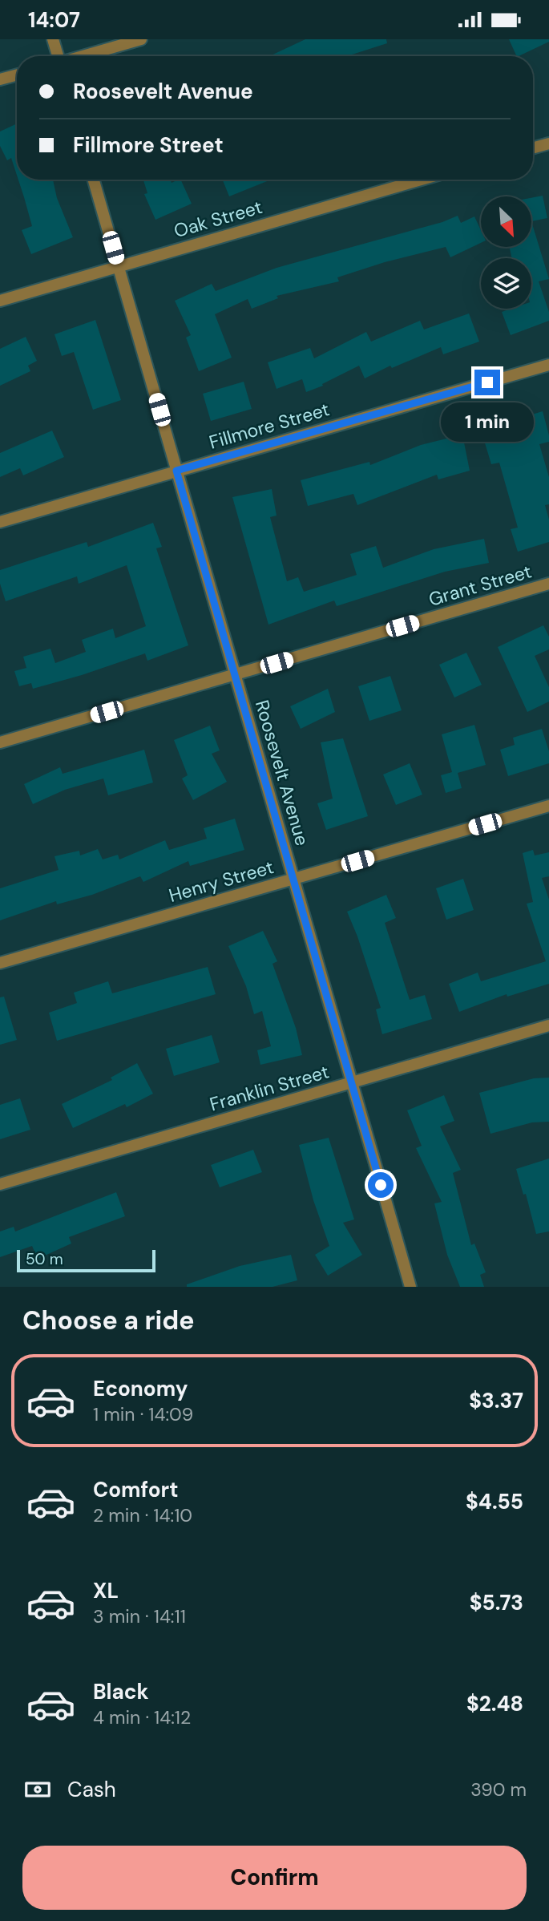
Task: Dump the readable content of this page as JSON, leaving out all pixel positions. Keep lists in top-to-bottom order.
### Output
{
  "streets": {
    "street": [
      "Oak Street",
      "Fillmore Street",
      "Grant Street",
      "Roosevelt Avenue",
      "Henry Street",
      "Franklin Street"
    ]
  },
  "crossings": [
    ["Oak Street", "Roosevelt Avenue"],
    ["Fillmore Street", "Roosevelt Avenue"],
    ["Grant Street", "Roosevelt Avenue"],
    ["Roosevelt Avenue", "Henry Street"],
    ["Roosevelt Avenue", "Franklin Street"]
  ],
  "scale_bar": "50 m",
  "north": "bottom right",
  "page": {
    "status": "14:07",
    "banner": ["Roosevelt Avenue", "Fillmore Street"],
    "bubble": "1 min",
    "scale": "50 m",
    "heading": "Choose a ride",
    "list": [
      {
        "name": "Economy",
        "note": "1 min · 14:09",
        "value": "$3.37"
      },
      {
        "name": "Comfort",
        "note": "2 min · 14:10",
        "value": "$4.55"
      },
      {
        "name": "XL",
        "note": "3 min · 14:11",
        "value": "$5.73"
      },
      {
        "name": "Black",
        "note": "4 min · 14:12",
        "value": "$2.48"
      }
    ],
    "pay": ["Cash", "390 m"],
    "buttons": "Confirm"
  }
}
